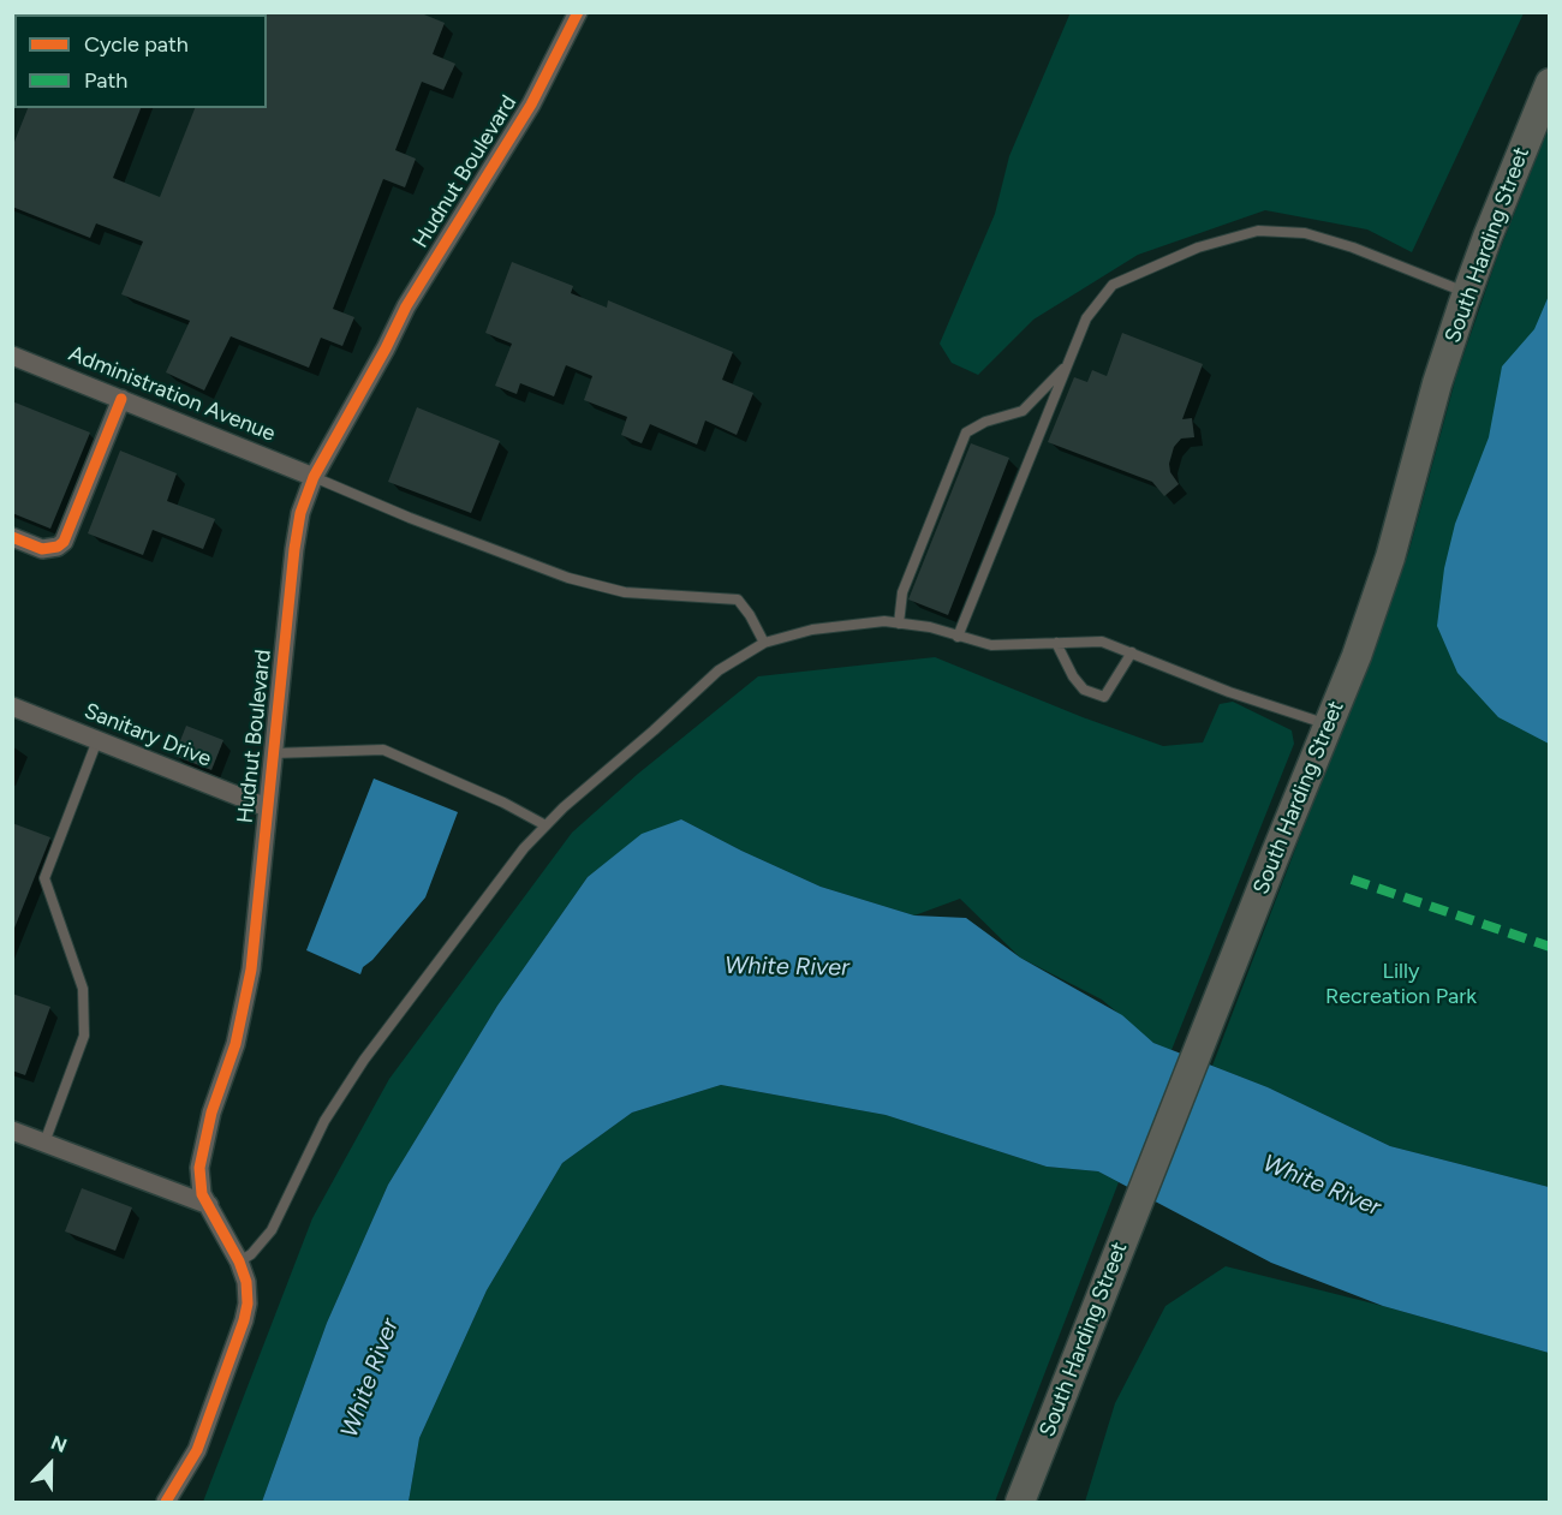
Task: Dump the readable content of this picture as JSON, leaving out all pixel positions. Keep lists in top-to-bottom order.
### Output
{
  "streets": {
    "main road": ["South Harding Street"],
    "street": ["Hudnut Boulevard", "Administration Avenue", "Sanitary Drive"]
  },
  "crossings": [
    ["Hudnut Boulevard", "Administration Avenue"],
    ["Hudnut Boulevard", "Sanitary Drive"]
  ],
  "water": ["White River"],
  "parks": ["Lilly Recreation Park"],
  "legend": ["Cycle path", "Path"],
  "north": "top"
}
